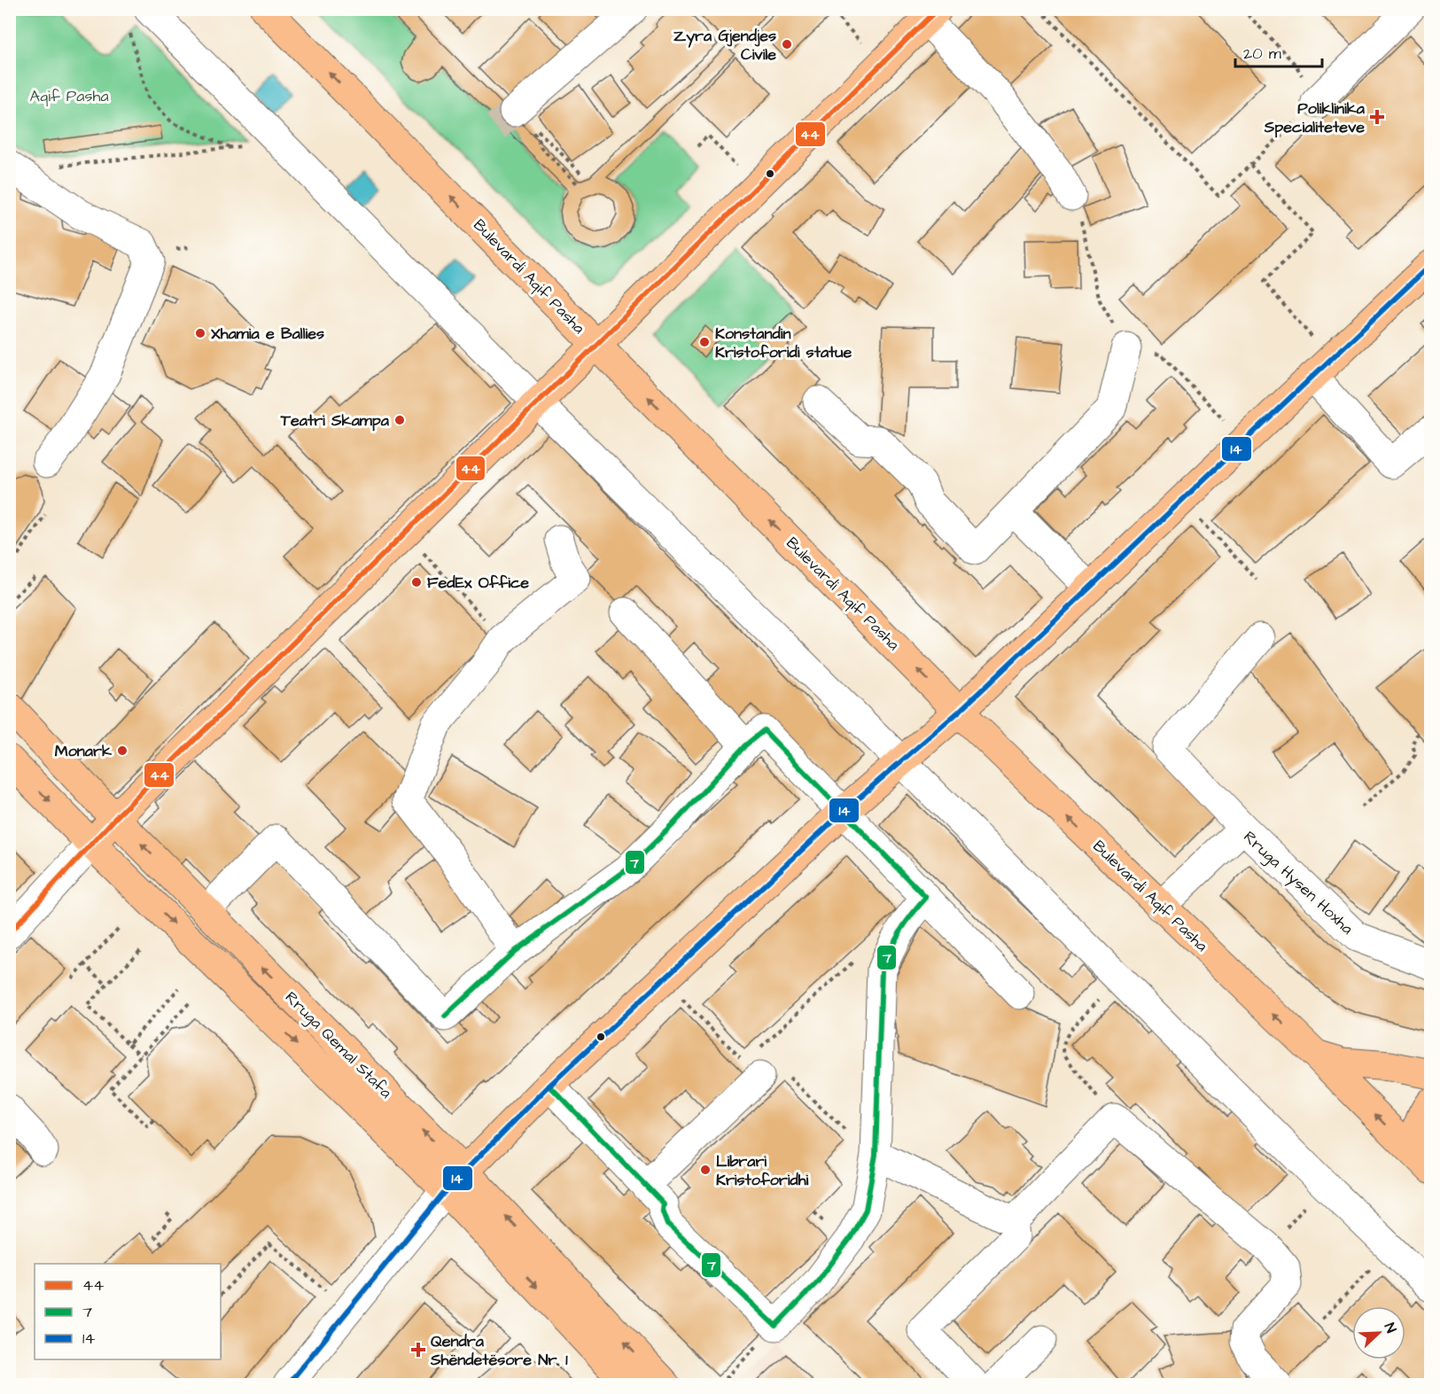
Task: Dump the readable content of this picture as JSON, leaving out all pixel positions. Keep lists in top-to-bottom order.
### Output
{
  "streets": {
    "main road": ["Bulevardi Aqif Pasha", "Rruga Qemal Stafa"],
    "street": ["Rruga Hysen Hoxha"]
  },
  "crossings": [
    ["Bulevardi Aqif Pasha", "Rruga Hysen Hoxha"]
  ],
  "one_way": ["Bulevardi Aqif Pasha"],
  "parks": ["Aqif Pasha"],
  "places": {
    "other": [
      "Zyra Gjendjes Civile",
      "Xhamia e Ballies",
      "Konstandin Kristoforidi statue",
      "Teatri Skampa",
      "FedEx Office",
      "Monark",
      "Librari Kristoforidhi"
    ],
    "health": ["Poliklinika Specialiteteve", "Qendra Shëndetësore Nr. 1"]
  },
  "lines": ["transit line 44", "transit line 14", "transit line 7"],
  "legend": ["44", "7", "14"],
  "scale_bar": "20 m",
  "north": "top right"
}
